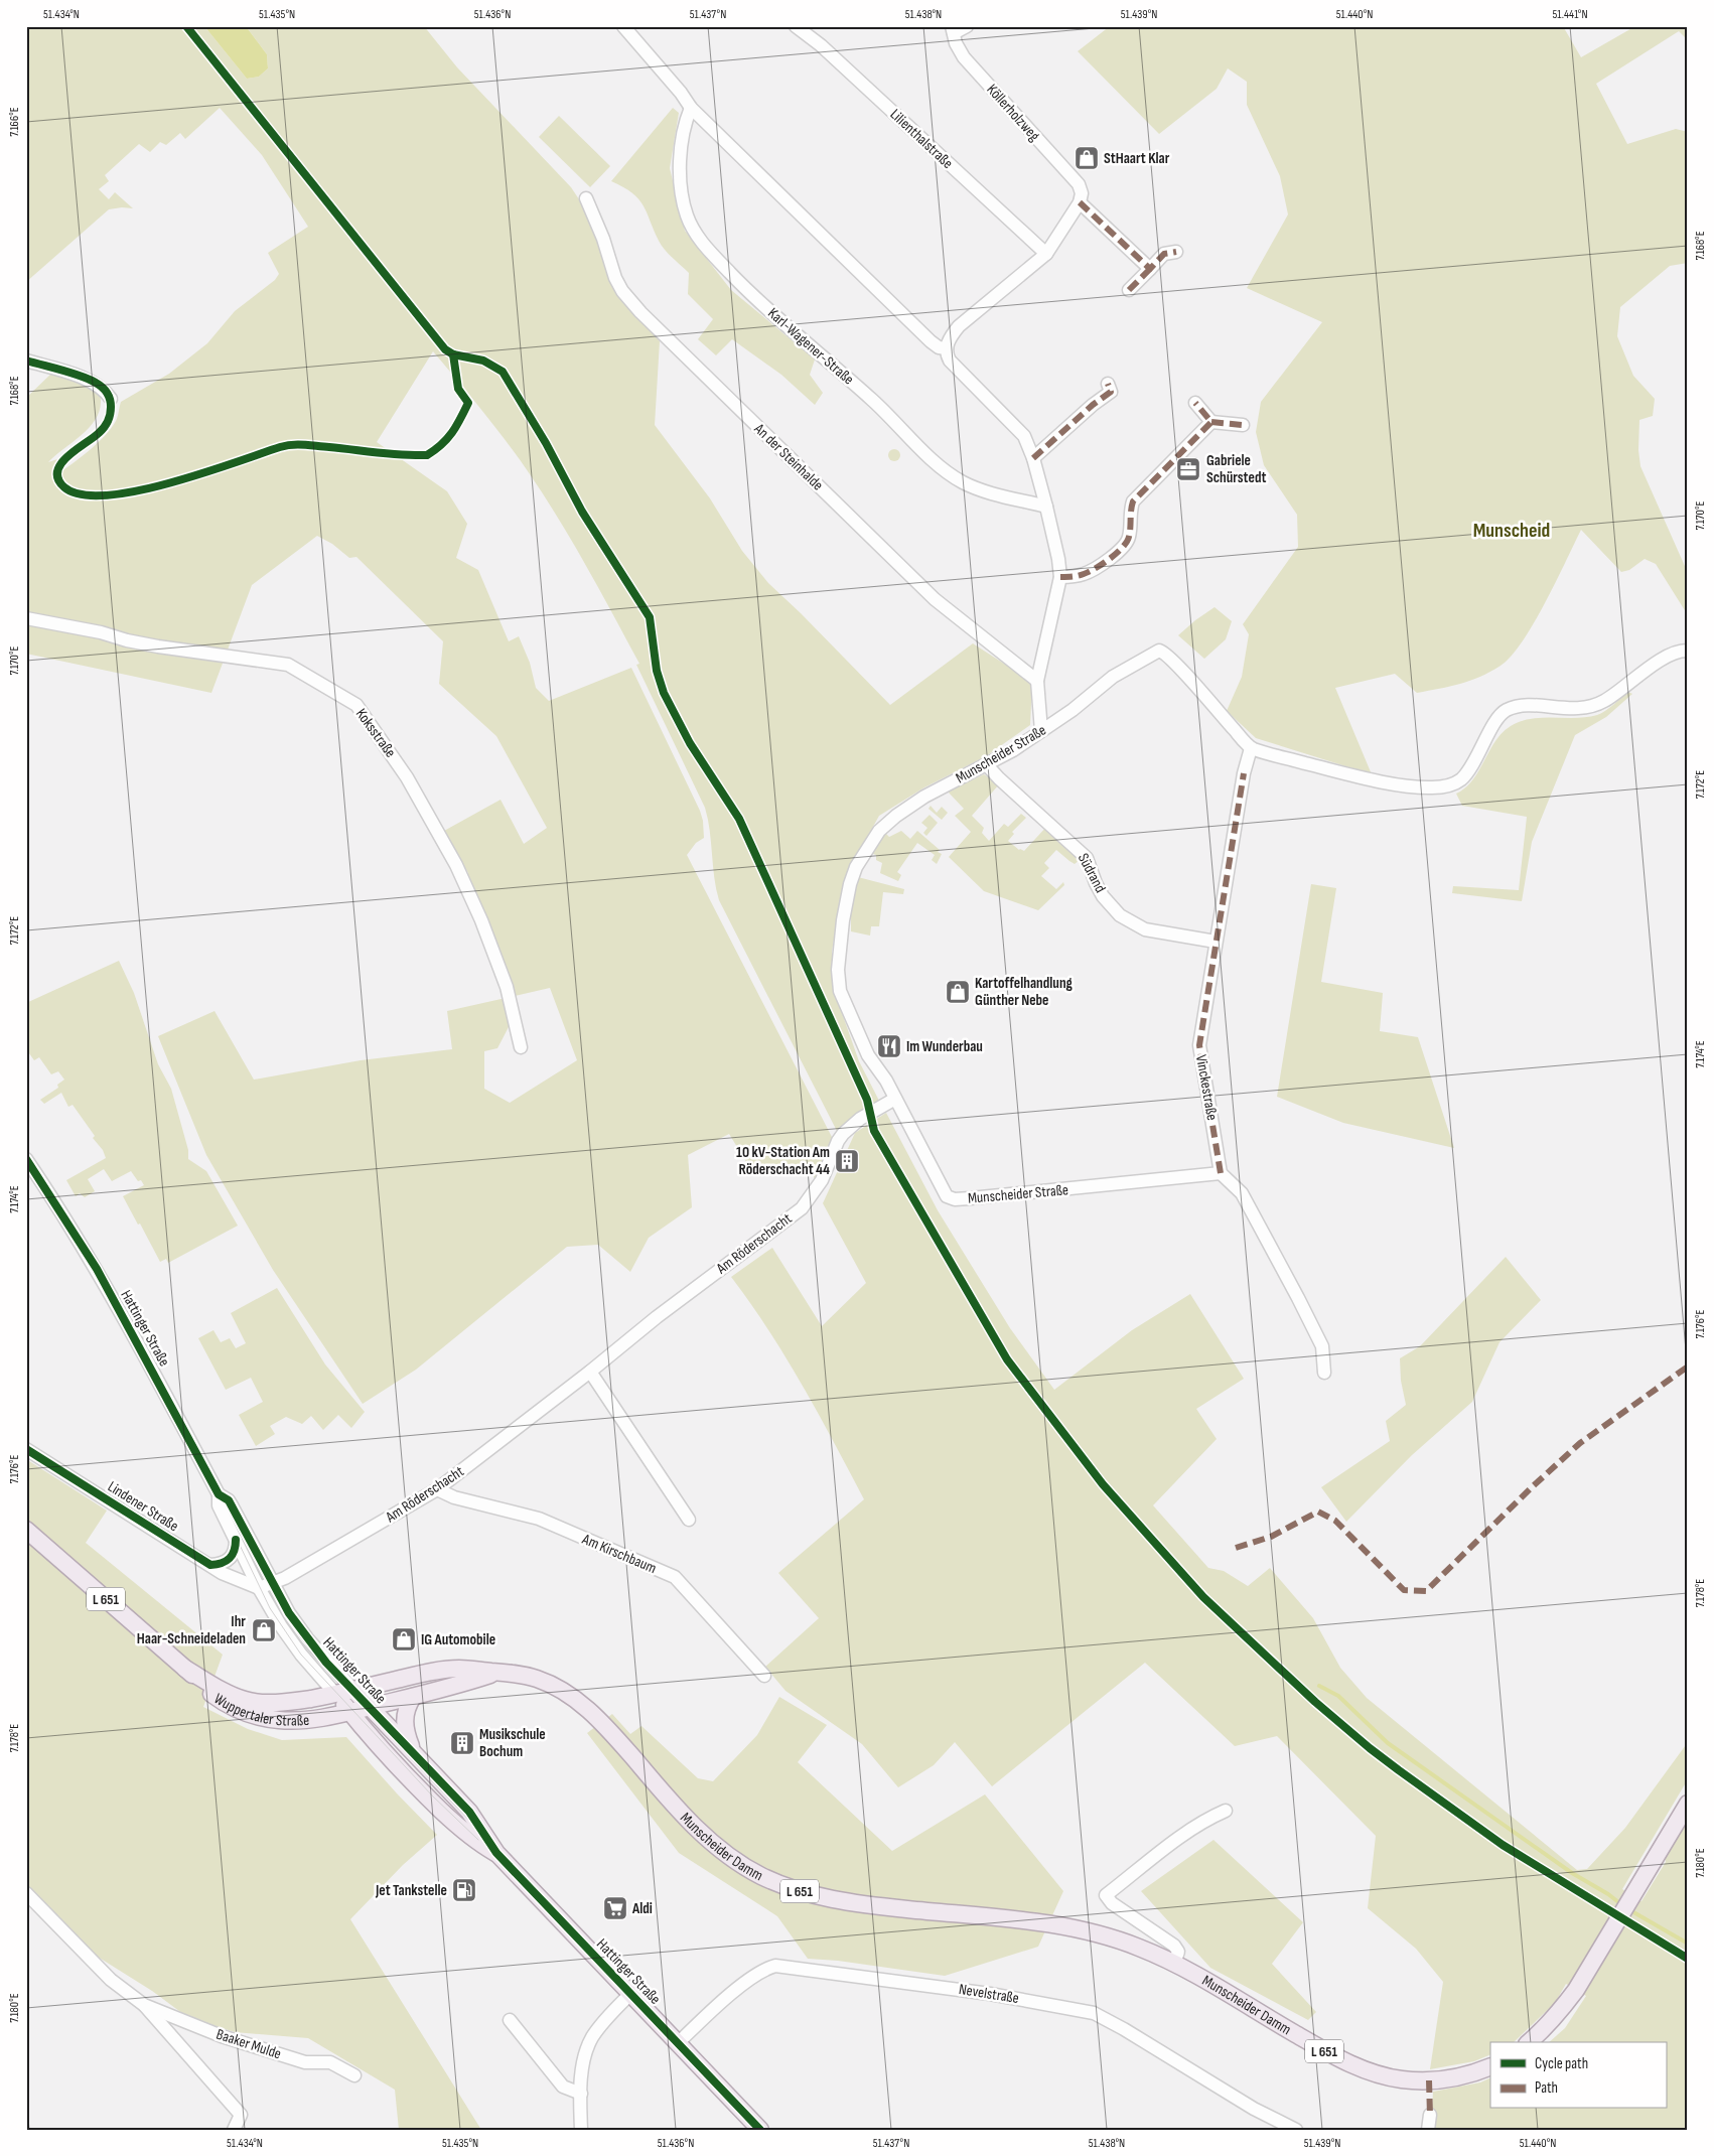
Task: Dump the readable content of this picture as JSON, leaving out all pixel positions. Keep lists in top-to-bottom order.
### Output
{
  "streets": {
    "main road": [
      "Hattinger Straße",
      "L 651",
      "Wuppertaler Straße",
      "Munscheider Damm"
    ],
    "street": [
      "Köllerholzweg",
      "Lilienthalstraße",
      "Karl-Wagener-Straße",
      "An der Steinhalde",
      "Koksstraße",
      "Munscheider Straße",
      "Südrand",
      "Vinckestraße",
      "Am Röderschacht",
      "Lindener Straße",
      "Am Kirschbaum",
      "Nevelstraße",
      "Baaker Mulde"
    ]
  },
  "crossings": [
    ["Munscheider Straße", "Südrand"],
    ["Munscheider Straße", "Vinckestraße"],
    ["Munscheider Straße", "Am Röderschacht"],
    ["Südrand", "Vinckestraße"],
    ["Am Röderschacht", "Hattinger Straße"],
    ["Am Röderschacht", "Am Kirschbaum"],
    ["Hattinger Straße", "Lindener Straße"],
    ["Hattinger Straße", "Wuppertaler Straße"],
    ["Hattinger Straße", "Munscheider Damm"],
    ["Hattinger Straße", "Nevelstraße"]
  ],
  "districts": ["Munscheid"],
  "places": {
    "shop": [
      "StHaart Klar",
      "Kartoffelhandlung Günther Nebe",
      "Ihr Haar-Schneideladen",
      "IG Automobile"
    ],
    "office": ["Gabriele Schürstedt"],
    "restaurant": ["Im Wunderbau"],
    "building": ["10 kV-Station Am Röderschacht 44", "Musikschule Bochum"],
    "fuel station": ["Jet Tankstelle"],
    "supermarket": ["Aldi"]
  },
  "legend": ["Cycle path", "Path"],
  "coordinates": [
    "51.434°N",
    "51.435°N",
    "51.436°N",
    "51.437°N",
    "51.438°N",
    "51.439°N",
    "51.440°N",
    "51.441°N",
    "7.166°E",
    "7.168°E",
    "7.170°E",
    "7.172°E",
    "7.174°E",
    "7.176°E",
    "7.178°E",
    "7.180°E"
  ]
}
